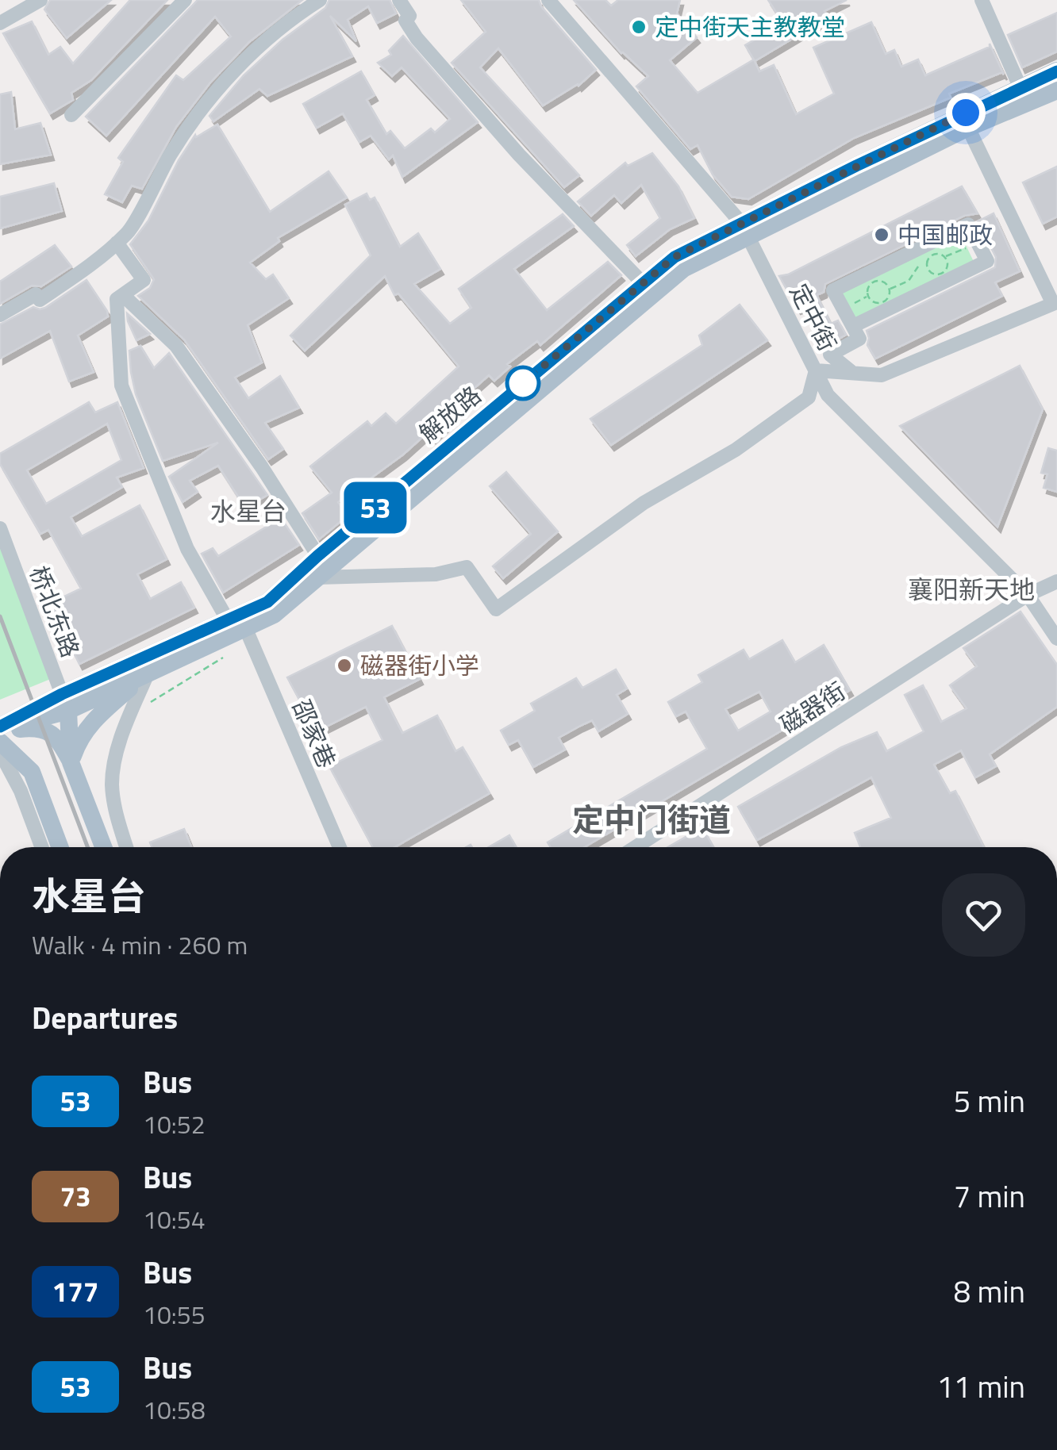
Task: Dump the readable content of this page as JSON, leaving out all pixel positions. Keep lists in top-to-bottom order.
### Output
{
  "streets": {
    "main road": ["解放路"],
    "street": [
      "定中街",
      "桥北东路",
      "磁器街",
      "邵家巷"
    ]
  },
  "crossings": [
    ["定中街", "解放路"],
    ["定中街", "磁器街"],
    ["解放路", "桥北东路"],
    ["解放路", "邵家巷"]
  ],
  "districts": ["水星台", "襄阳新天地", "定中门街道"],
  "places": ["定中街天主教教堂", "中国邮政", "磁器街小学"],
  "lines": ["bus line 53"],
  "page": {
    "on_map": "53",
    "heading": [
      ["水星台", "Walk · 4 min · 260 m"],
      "Departures"
    ],
    "list": [
      {
        "mark": "53",
        "name": "Bus",
        "note": "10:52",
        "value": "5 min"
      },
      {
        "mark": "73",
        "name": "Bus",
        "note": "10:54",
        "value": "7 min"
      },
      {
        "mark": "177",
        "name": "Bus",
        "note": "10:55",
        "value": "8 min"
      },
      {
        "mark": "53",
        "name": "Bus",
        "note": "10:58",
        "value": "11 min"
      }
    ]
  }
}
